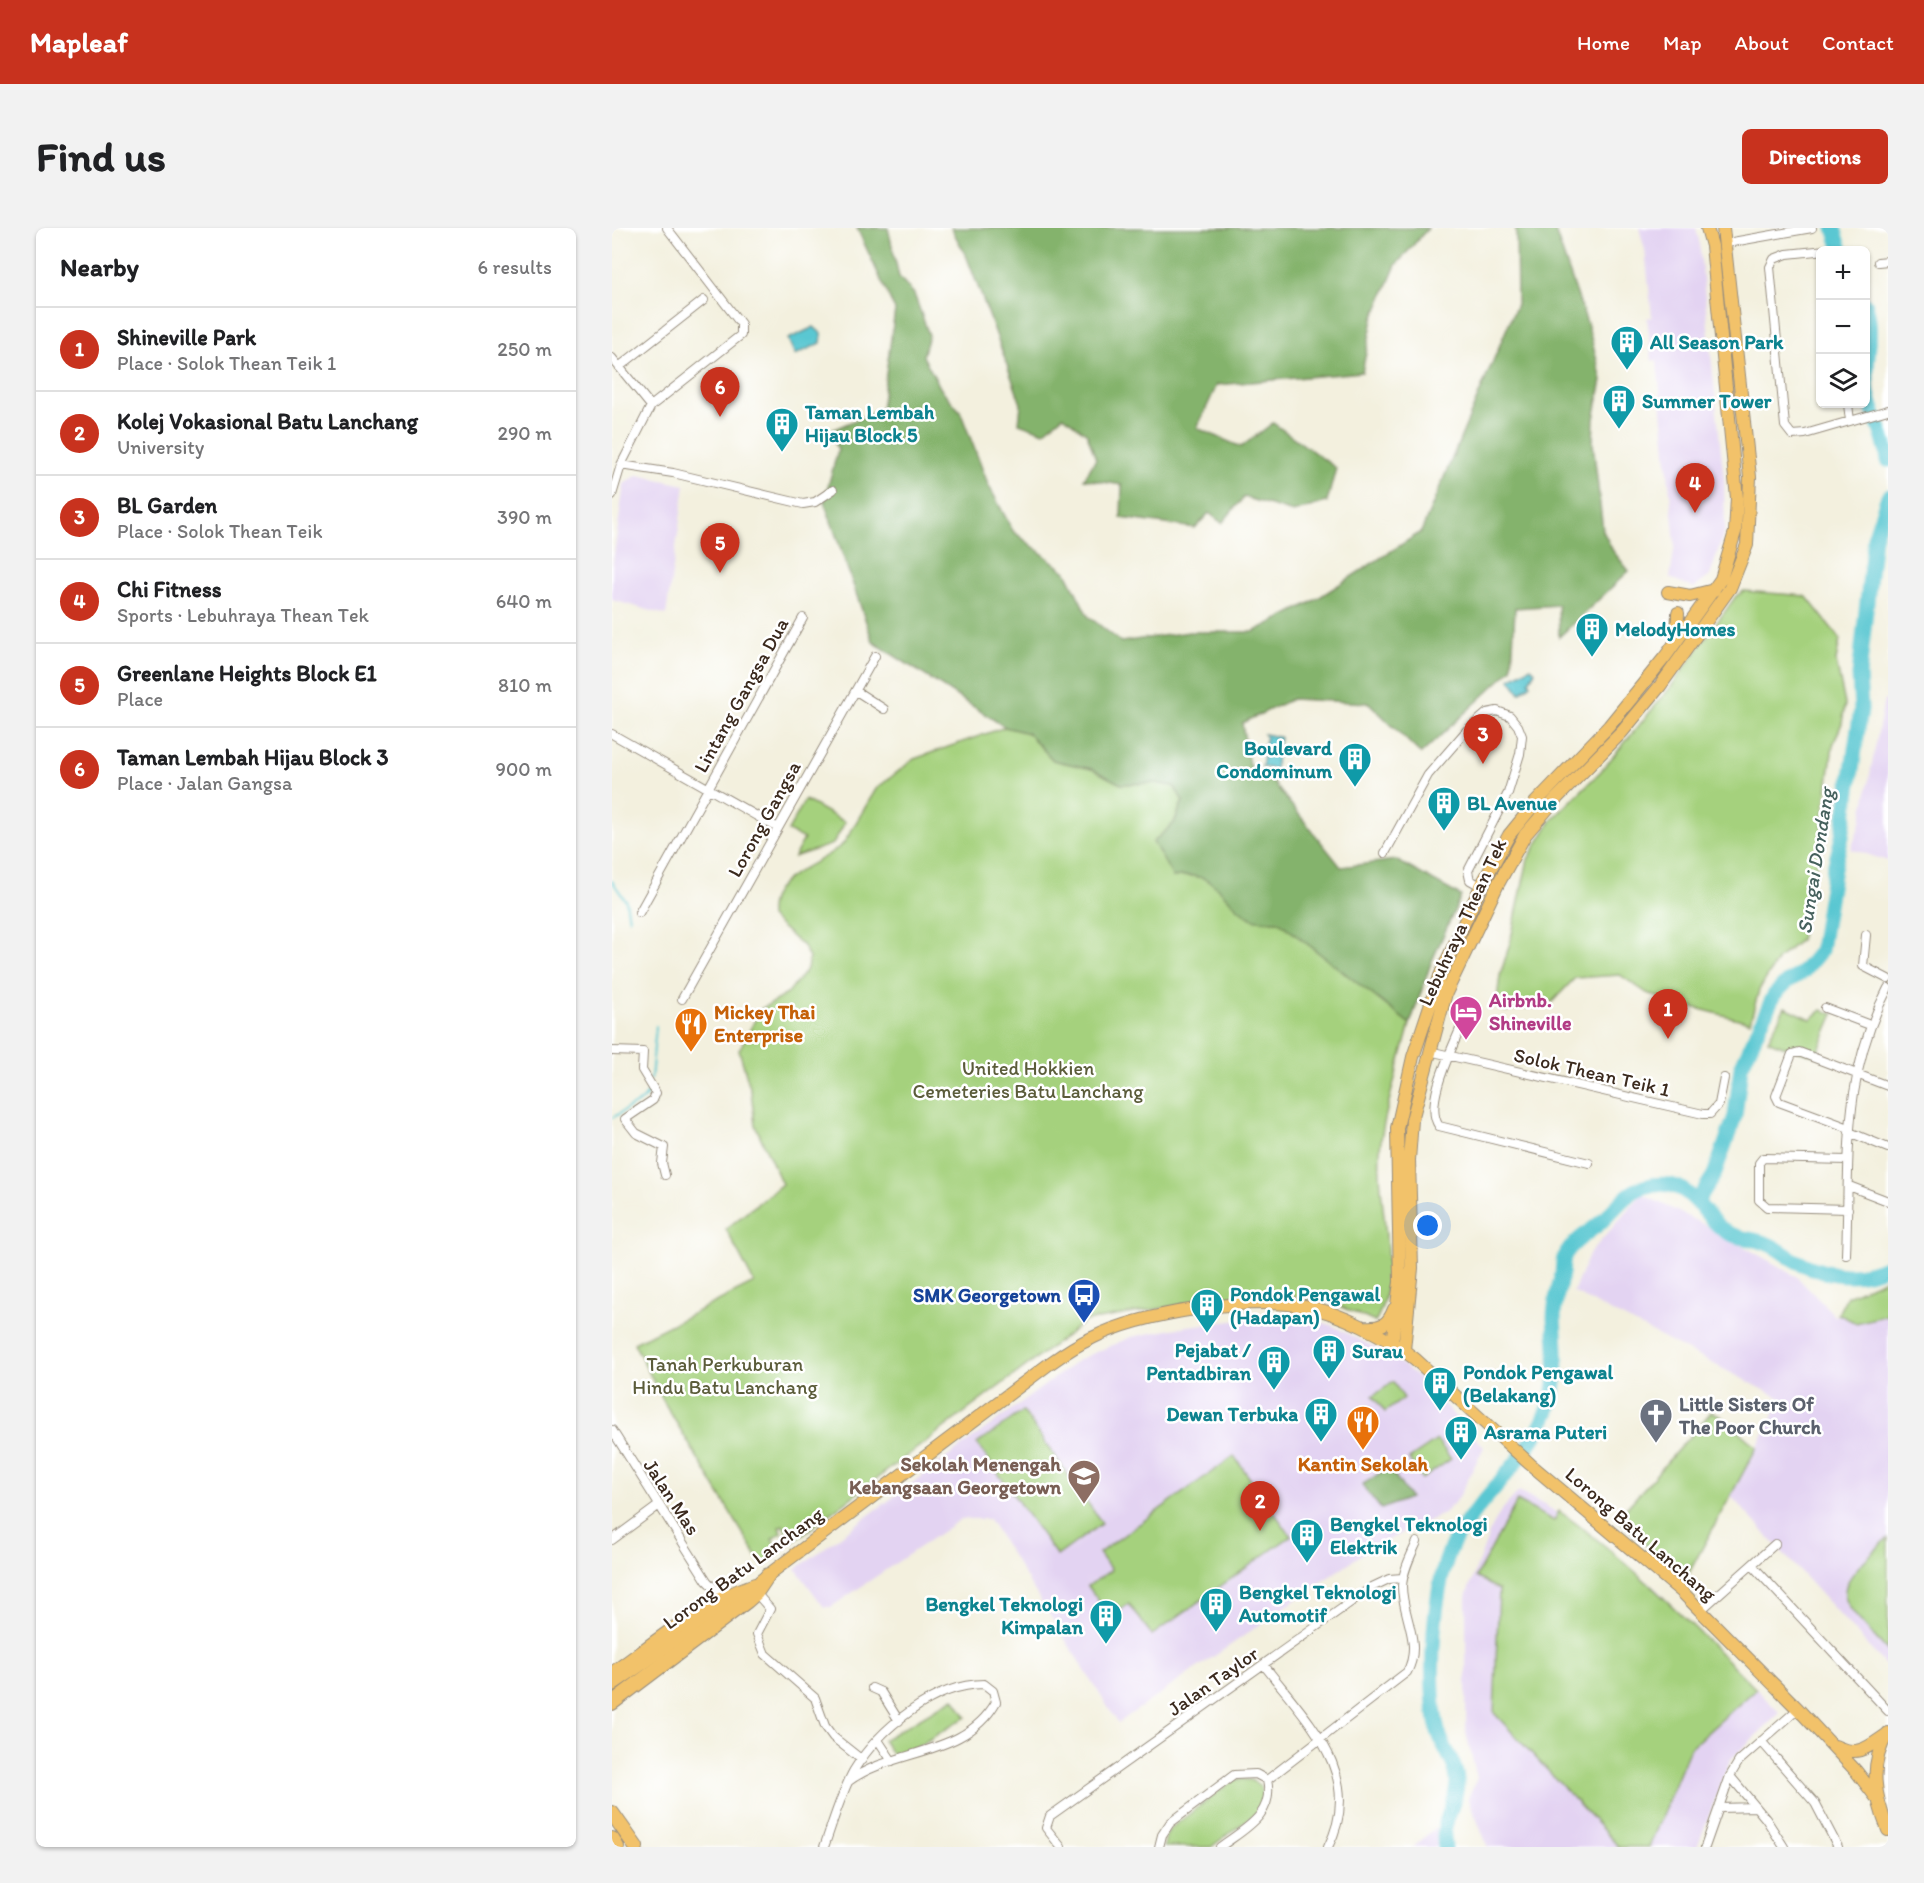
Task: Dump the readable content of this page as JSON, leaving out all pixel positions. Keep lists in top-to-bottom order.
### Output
{
  "streets": {
    "main road": ["Lebuhraya Thean Tek", "Lorong Batu Lanchang"],
    "street": [
      "Lintang Gangsa Dua",
      "Lorong Gangsa",
      "Solok Thean Teik 1",
      "Jalan Mas",
      "Jalan Taylor"
    ]
  },
  "crossings": [
    ["Lebuhraya Thean Tek", "Solok Thean Teik 1"],
    ["Lebuhraya Thean Tek", "Lorong Batu Lanchang"]
  ],
  "water": ["Sungai Dondang"],
  "parks": ["United Hokkien Cemeteries Batu Lanchang", "Tanah Perkuburan Hindu Batu Lanchang"],
  "places": {
    "building": [
      "All Season Park",
      "Summer Tower",
      "Taman Lembah Hijau Block 5",
      "MelodyHomes",
      "Boulevard Condominum",
      "BL Avenue",
      "Pondok Pengawal (Hadapan)",
      "Surau",
      "Pejabat / Pentadbiran",
      "Pondok Pengawal (Belakang)",
      "Dewan Terbuka",
      "Asrama Puteri",
      "Bengkel Teknologi Elektrik",
      "Bengkel Teknologi Automotif",
      "Bengkel Teknologi Kimpalan"
    ],
    "hotel": ["Airbnb. Shineville"],
    "restaurant": ["Mickey Thai Enterprise", "Kantin Sekolah"],
    "bus stop": ["SMK Georgetown"],
    "church": ["Little Sisters Of The Poor Church"],
    "school or university": ["Sekolah Menengah Kebangsaan Georgetown"]
  },
  "page": {
    "header": "Mapleaf",
    "nav": [
      "Home",
      "Map",
      "About",
      "Contact"
    ],
    "buttons": "Directions",
    "title": "Find us",
    "heading": ["Nearby", "6 results"],
    "map_buttons": ["+", "−"],
    "list": [
      {
        "mark": "1",
        "name": "Shineville Park",
        "note": "Place · Solok Thean Teik 1",
        "value": "250 m"
      },
      {
        "mark": "2",
        "name": "Kolej Vokasional Batu Lanchang",
        "note": "University",
        "value": "290 m"
      },
      {
        "mark": "3",
        "name": "BL Garden",
        "note": "Place · Solok Thean Teik",
        "value": "390 m"
      },
      {
        "mark": "4",
        "name": "Chi Fitness",
        "note": "Sports · Lebuhraya Thean Tek",
        "value": "640 m"
      },
      {
        "mark": "5",
        "name": "Greenlane Heights Block E1",
        "note": "Place",
        "value": "810 m"
      },
      {
        "mark": "6",
        "name": "Taman Lembah Hijau Block 3",
        "note": "Place · Jalan Gangsa",
        "value": "900 m"
      }
    ],
    "pins": [
      "6",
      "4",
      "5",
      "3",
      "1",
      "2"
    ]
  }
}
